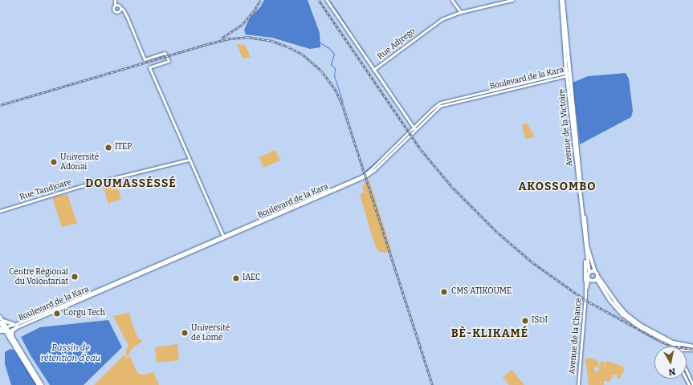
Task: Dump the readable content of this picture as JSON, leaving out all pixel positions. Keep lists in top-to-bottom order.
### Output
{
  "streets": {
    "highway": ["Avenue de la Victoire"],
    "main road": ["Boulevard de la Kara", "Avenue de la Chance"],
    "street": ["Rue Adjrego", "Rue Tandjoare"]
  },
  "crossings": [
    ["Boulevard de la Kara", "Avenue de la Victoire"],
    ["Avenue de la Victoire", "Avenue de la Chance"]
  ],
  "districts": ["DOUMASSÉSSÉ", "AKOSSOMBO", "BÈ-KLIKAMÉ"],
  "water": ["Bassin de rétention d'eau"],
  "places": [
    "ITEP",
    "Université Adonai",
    "Centre Régional du Volontariat",
    "IAEC",
    "CMS ATIKOUME",
    "Corgu Tech",
    "ISDI",
    "Université de Lomé"
  ],
  "north": "bottom"
}
